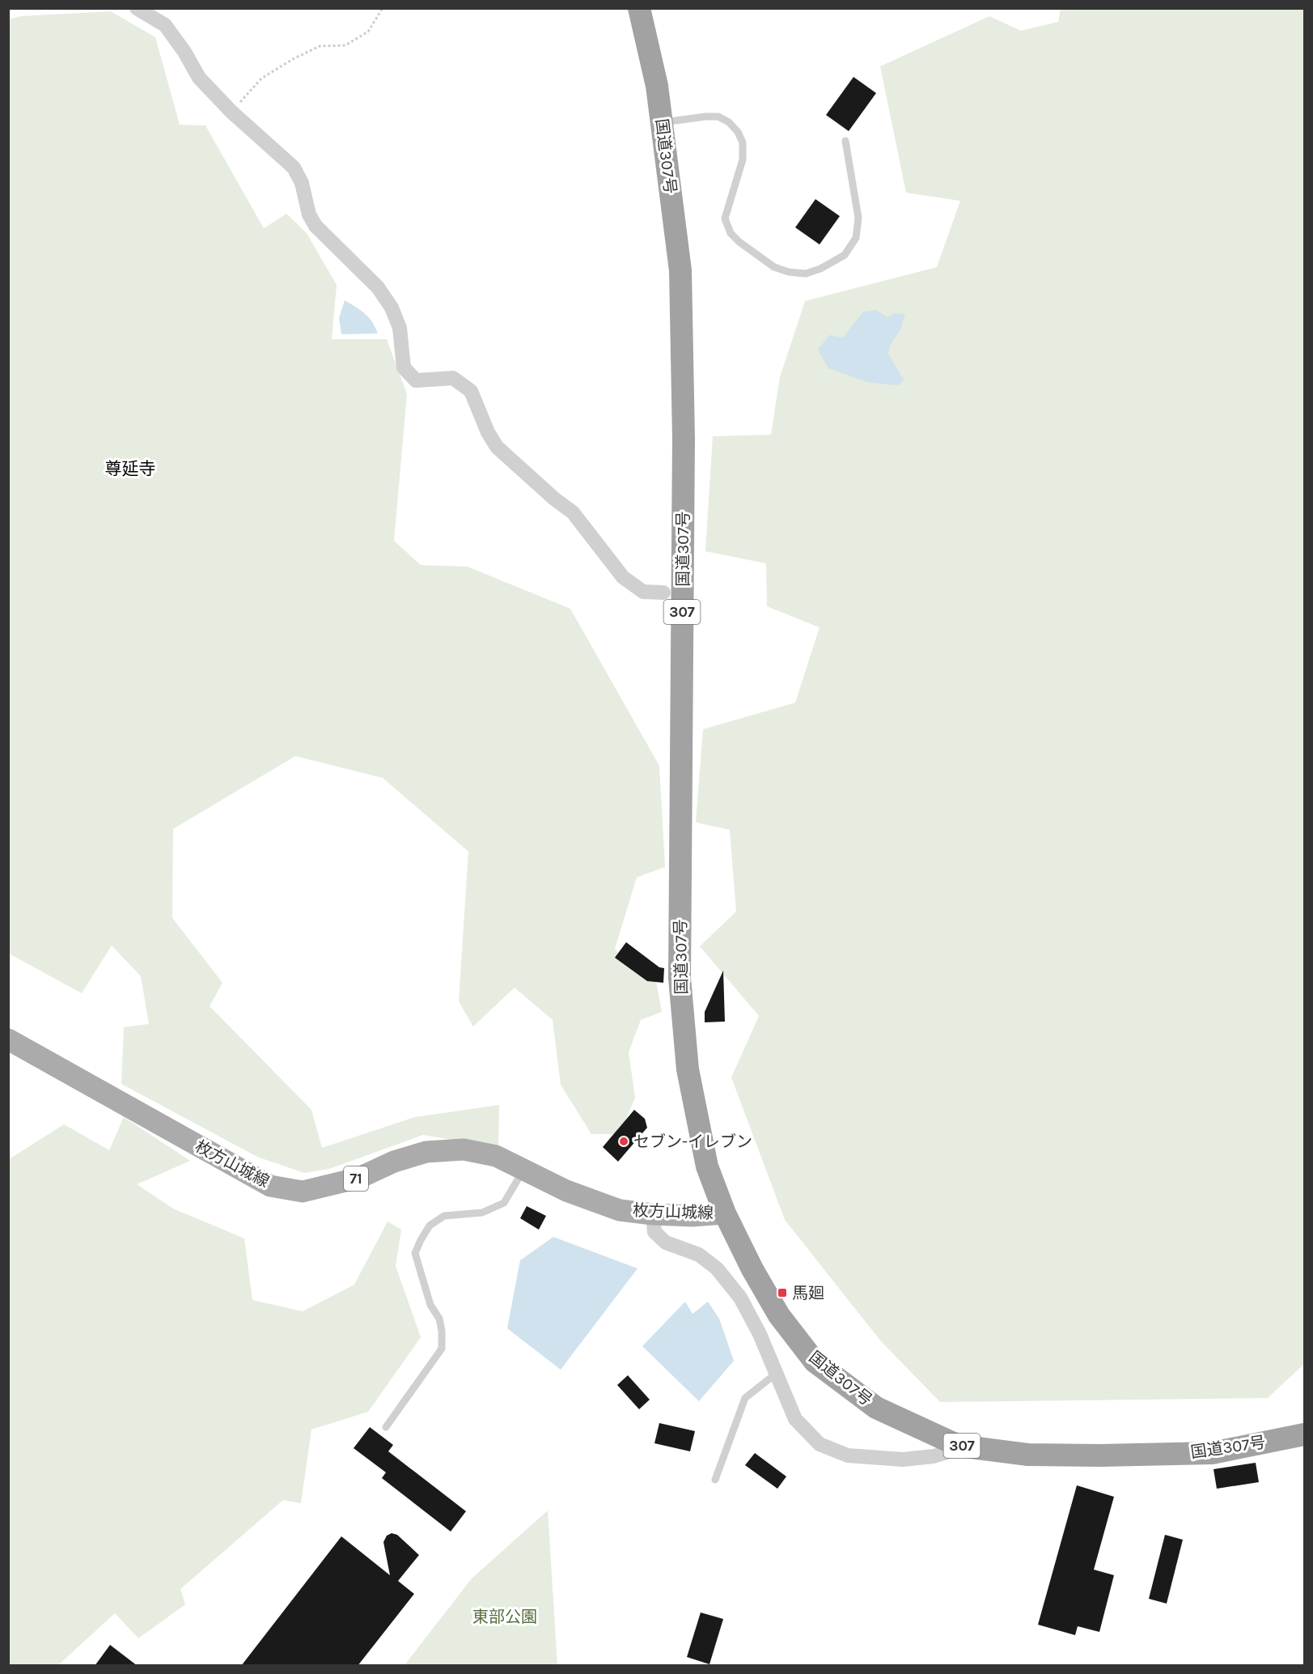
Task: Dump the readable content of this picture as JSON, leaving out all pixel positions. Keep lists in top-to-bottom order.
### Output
{
  "streets": {
    "highway": ["国道307号", "307"],
    "main road": ["枚方山城線", "71"]
  },
  "crossings": [
    ["国道307号", "枚方山城線"]
  ],
  "districts": ["尊延寺"],
  "parks": ["東部公園"],
  "places": {
    "other": ["セブン-イレブン"],
    "transit": ["馬廻"]
  }
}
